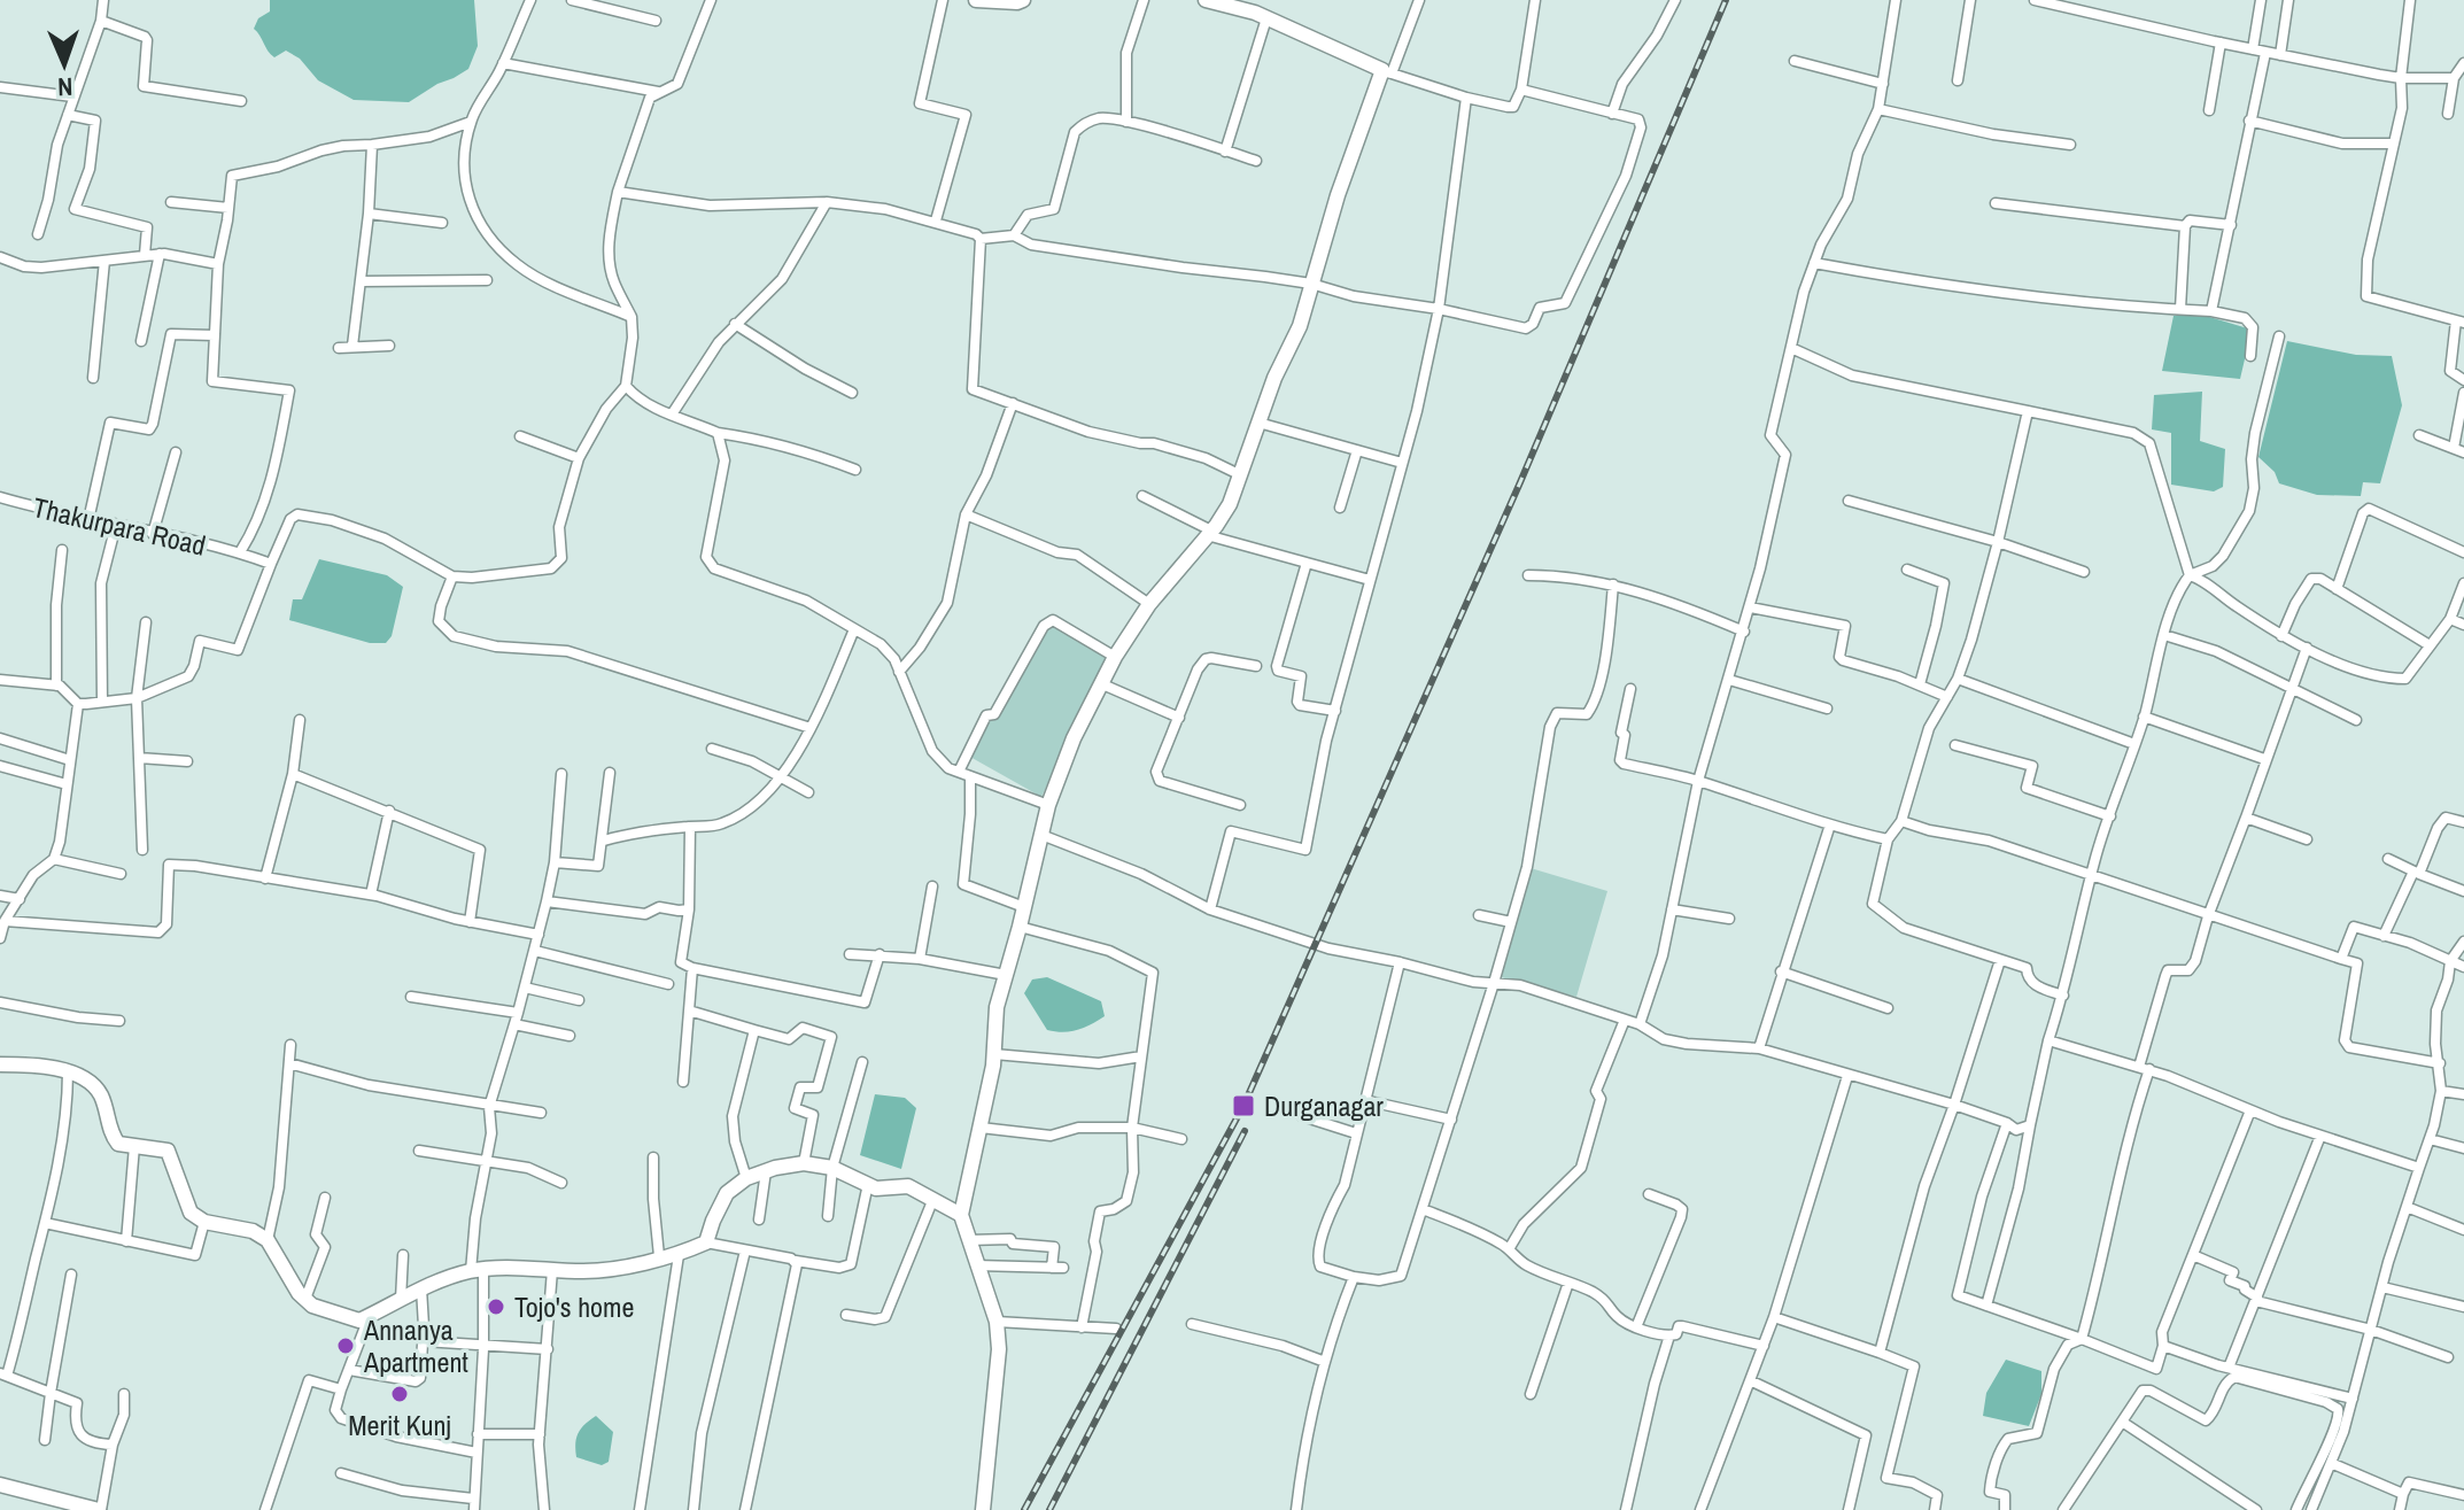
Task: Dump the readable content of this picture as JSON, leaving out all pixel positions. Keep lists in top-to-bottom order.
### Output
{
  "streets": {
    "street": ["Thakurpara Road"]
  },
  "places": {
    "transit": ["Durganagar"],
    "other": ["Tojo's home", "Annanya Apartment", "Merit Kunj"]
  },
  "north": "bottom"
}
